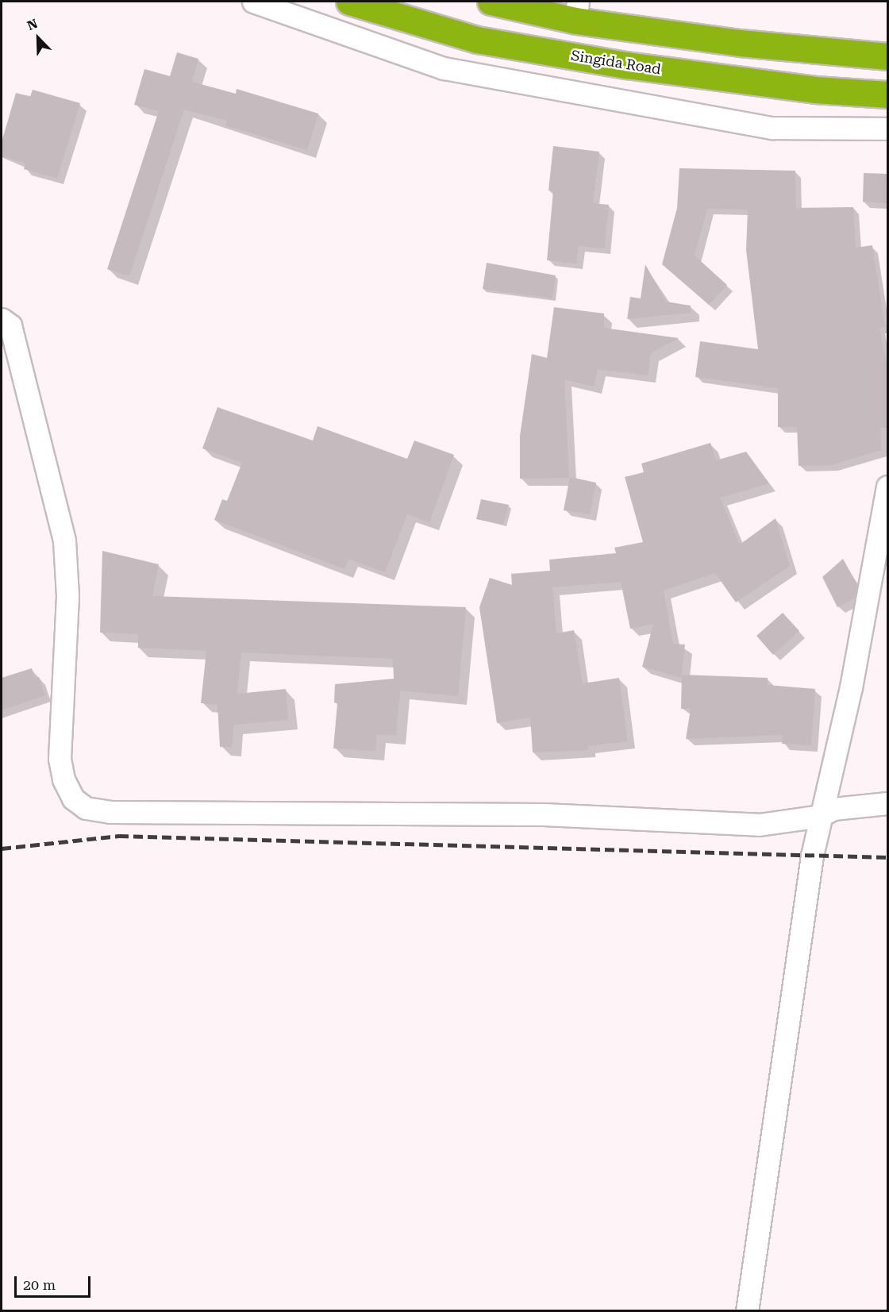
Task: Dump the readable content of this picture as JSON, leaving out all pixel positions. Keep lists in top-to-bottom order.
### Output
{
  "streets": {
    "highway": ["Singida Road"]
  },
  "scale_bar": "20 m",
  "north": "top left"
}
